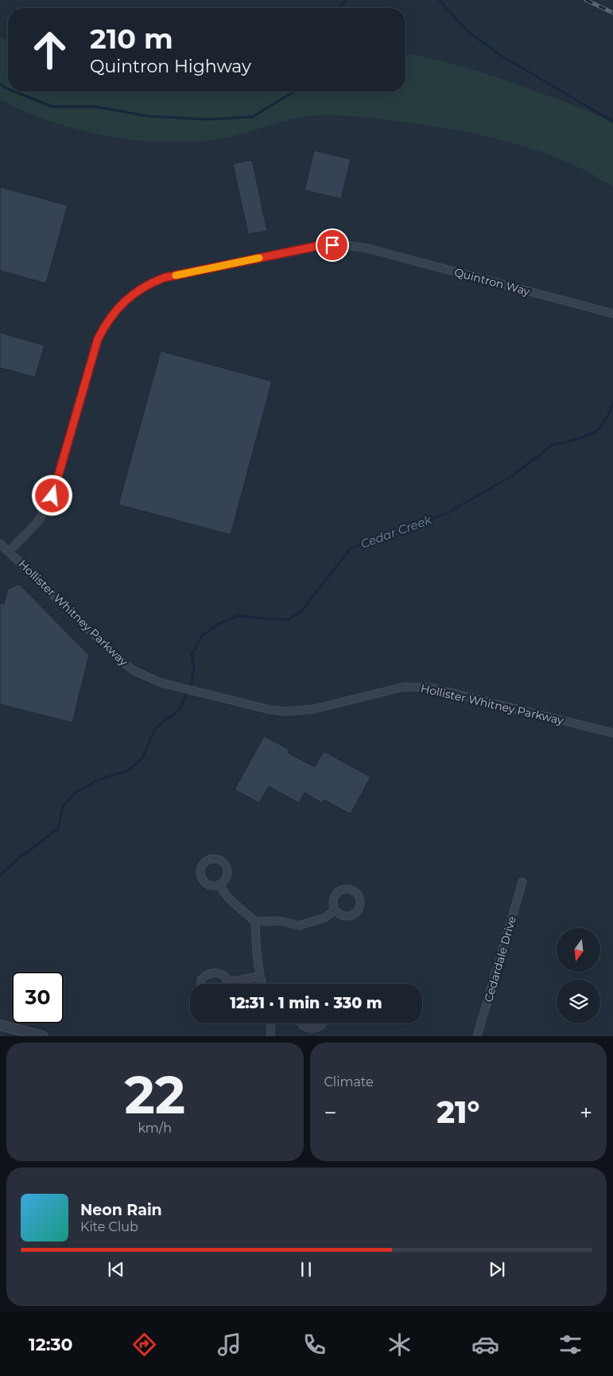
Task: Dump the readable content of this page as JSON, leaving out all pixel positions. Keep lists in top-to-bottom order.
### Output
{
  "streets": {
    "street": ["Quintron Way", "Hollister Whitney Parkway", "Cedardale Drive"]
  },
  "crossings": [
    ["Quintron Way", "Hollister Whitney Parkway"]
  ],
  "water": ["Cedar Creek"],
  "north": "bottom",
  "page": {
    "turn": ["210 m", "Quintron Highway"],
    "limit": "30",
    "trip": "12:31 · 1 min · 330 m",
    "tile": [
      ["22", "km/h"],
      "Climate"
    ],
    "heat": ["−", "21°", "+"],
    "song": ["Neon Rain", "Kite Club"],
    "tabs": "12:30"
  }
}
